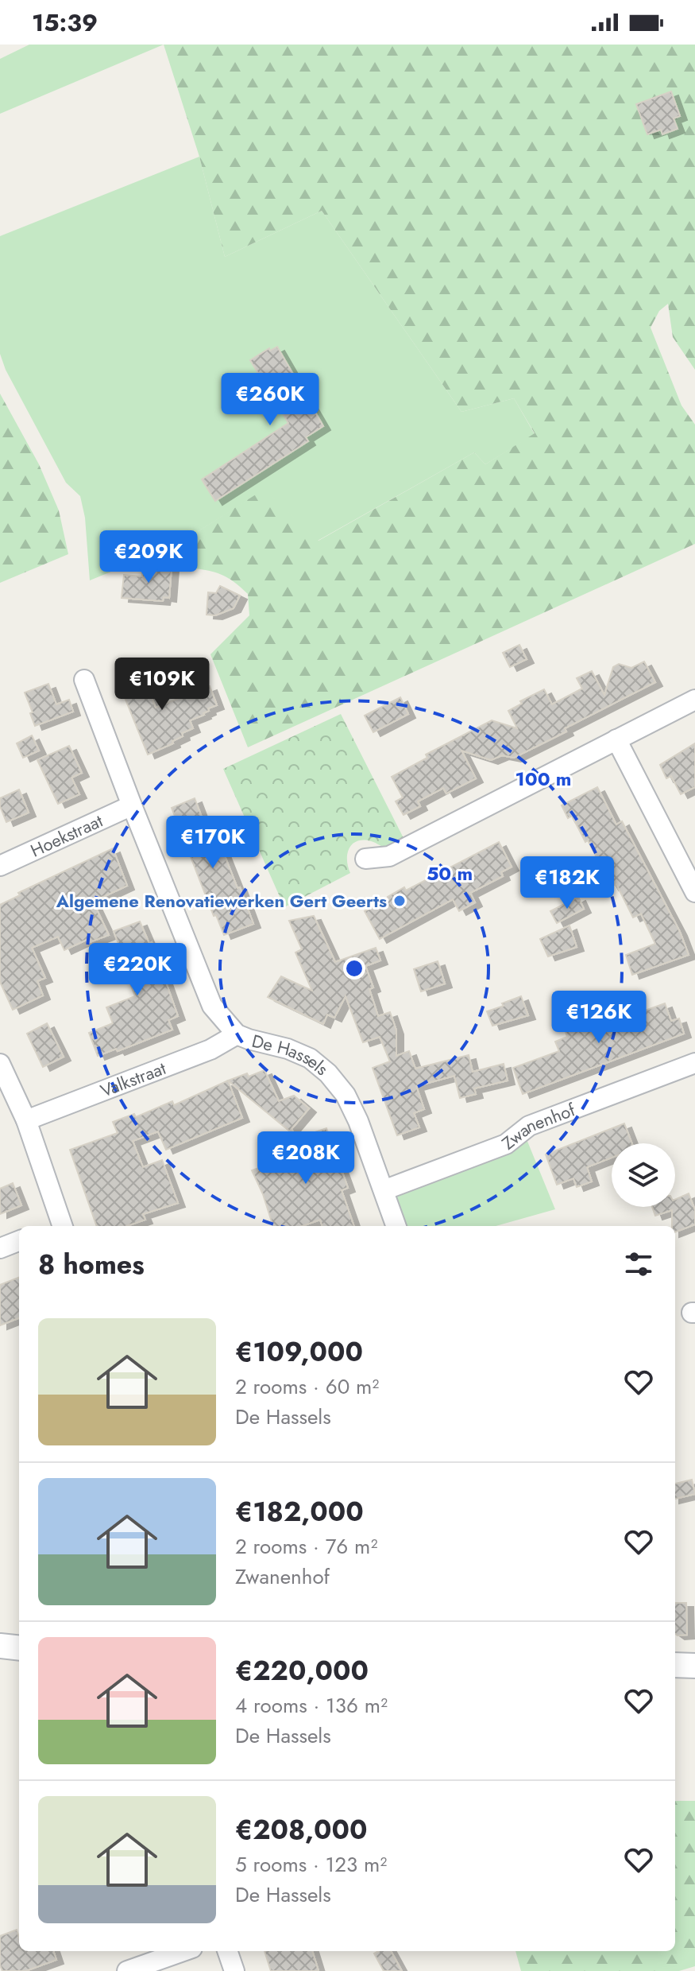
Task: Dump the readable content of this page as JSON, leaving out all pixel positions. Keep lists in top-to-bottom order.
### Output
{
  "streets": {
    "street": [
      "Hoekstraat",
      "De Hassels",
      "Valkstraat",
      "Zwanenhof"
    ]
  },
  "crossings": [
    ["Hoekstraat", "De Hassels"],
    ["De Hassels", "Valkstraat"],
    ["De Hassels", "Zwanenhof"]
  ],
  "places": ["Algemene Renovatiewerken Gert Geerts"],
  "page": {
    "status": "15:39",
    "price": [
      "€260K",
      "€209K",
      "€109K",
      "€170K",
      "€182K",
      "€220K",
      "€126K",
      "€208K"
    ],
    "heading": "8 homes",
    "list": [
      {
        "name": "€109,000",
        "note": "2 rooms · 60 m² · De Hassels"
      },
      {
        "name": "€182,000",
        "note": "2 rooms · 76 m² · Zwanenhof"
      },
      {
        "name": "€220,000",
        "note": "4 rooms · 136 m² · De Hassels"
      },
      {
        "name": "€208,000",
        "note": "5 rooms · 123 m² · De Hassels"
      }
    ]
  },
  "rings": ["100 m", "50 m"]
}
